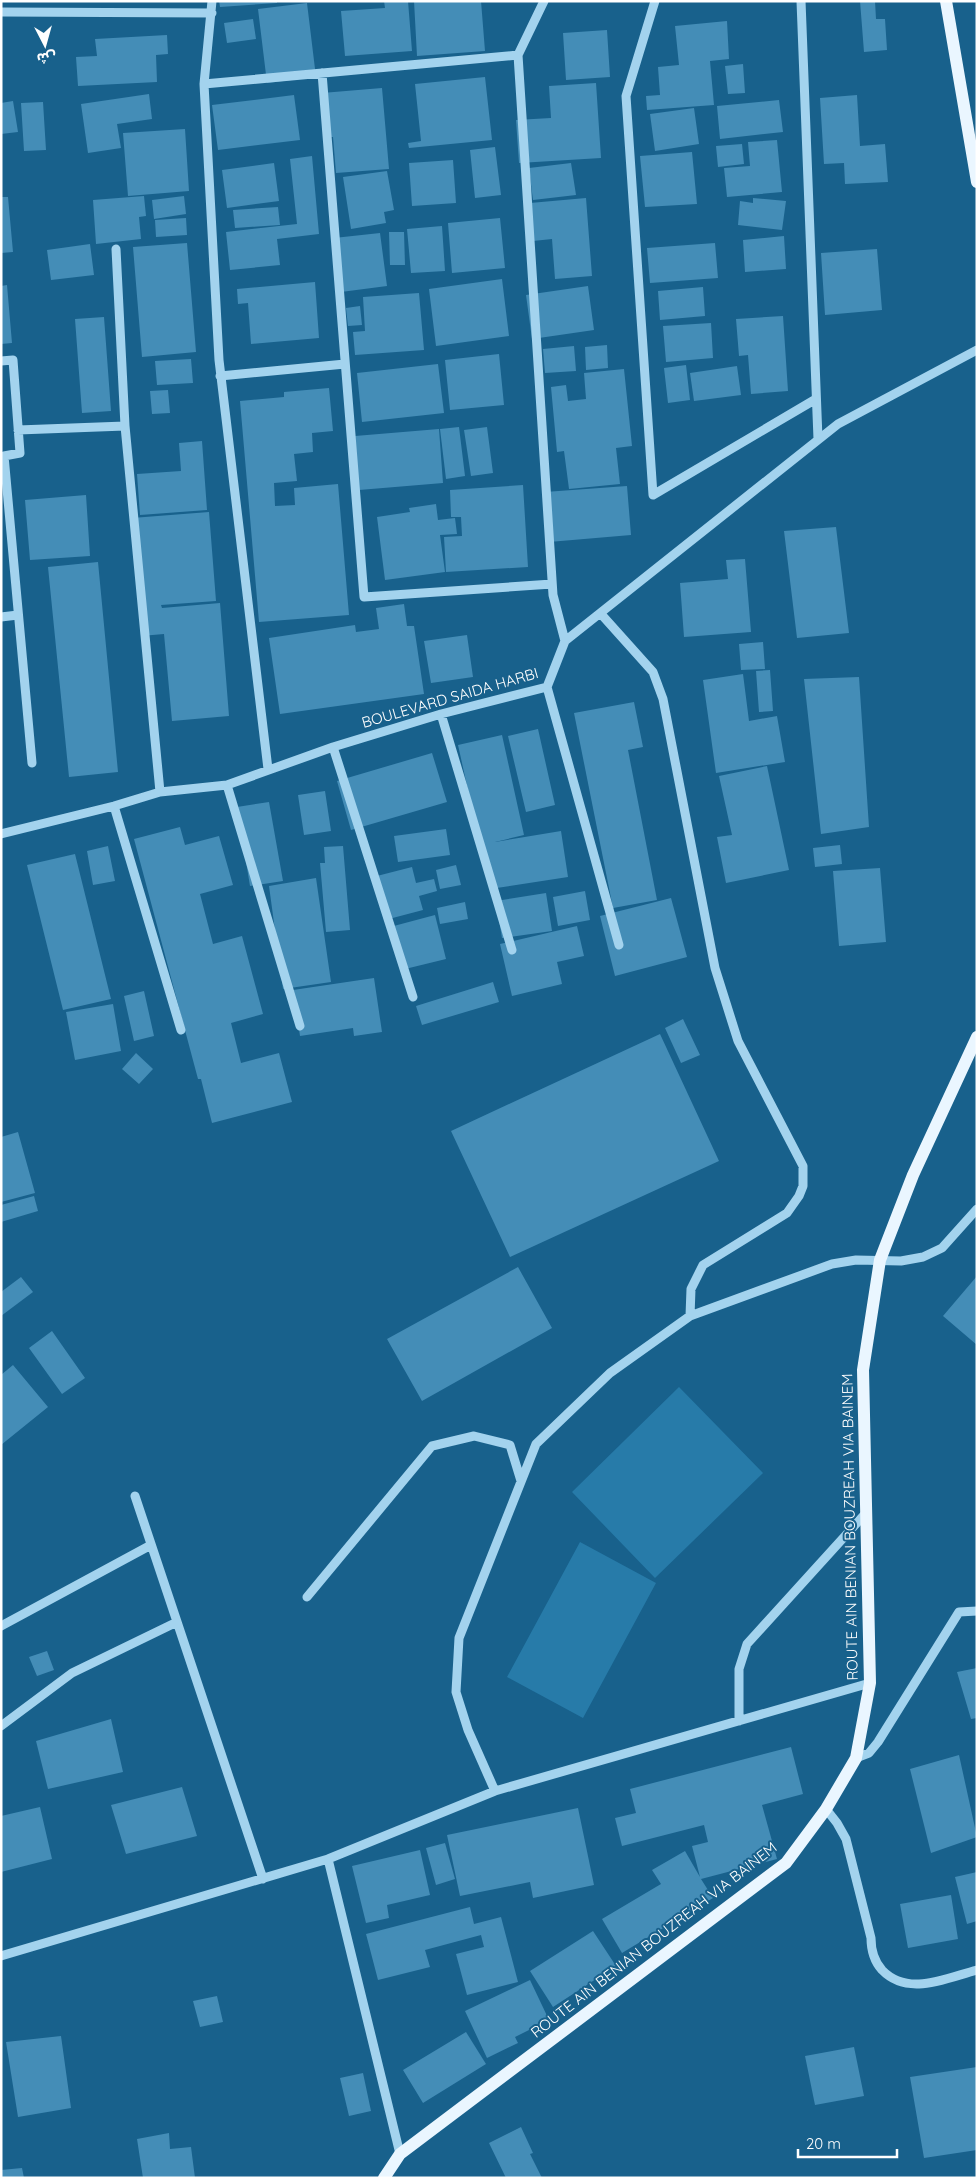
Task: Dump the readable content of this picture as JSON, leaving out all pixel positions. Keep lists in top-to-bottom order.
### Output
{
  "streets": {
    "main road": ["ROUTE AIN BENIAN BOUZREAH VIA BAINEM"],
    "street": ["BOULEVARD SAIDA HARBI"]
  },
  "scale_bar": "20 m",
  "north": "bottom"
}
